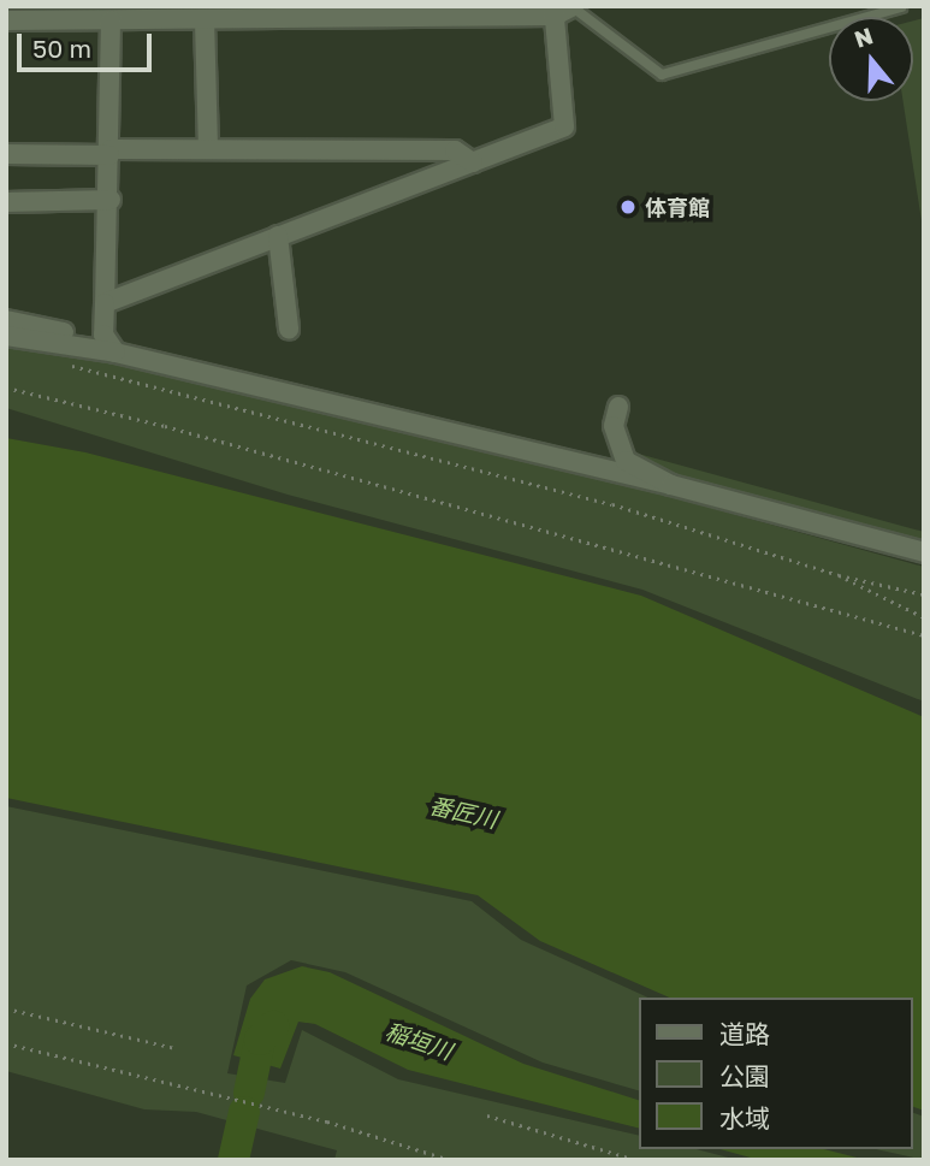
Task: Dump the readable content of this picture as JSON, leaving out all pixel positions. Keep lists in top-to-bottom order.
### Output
{
  "water": ["番匠川", "稲垣川"],
  "places": ["体育館"],
  "legend": ["道路", "公園", "水域"],
  "scale_bar": "50 m",
  "north": "top"
}
